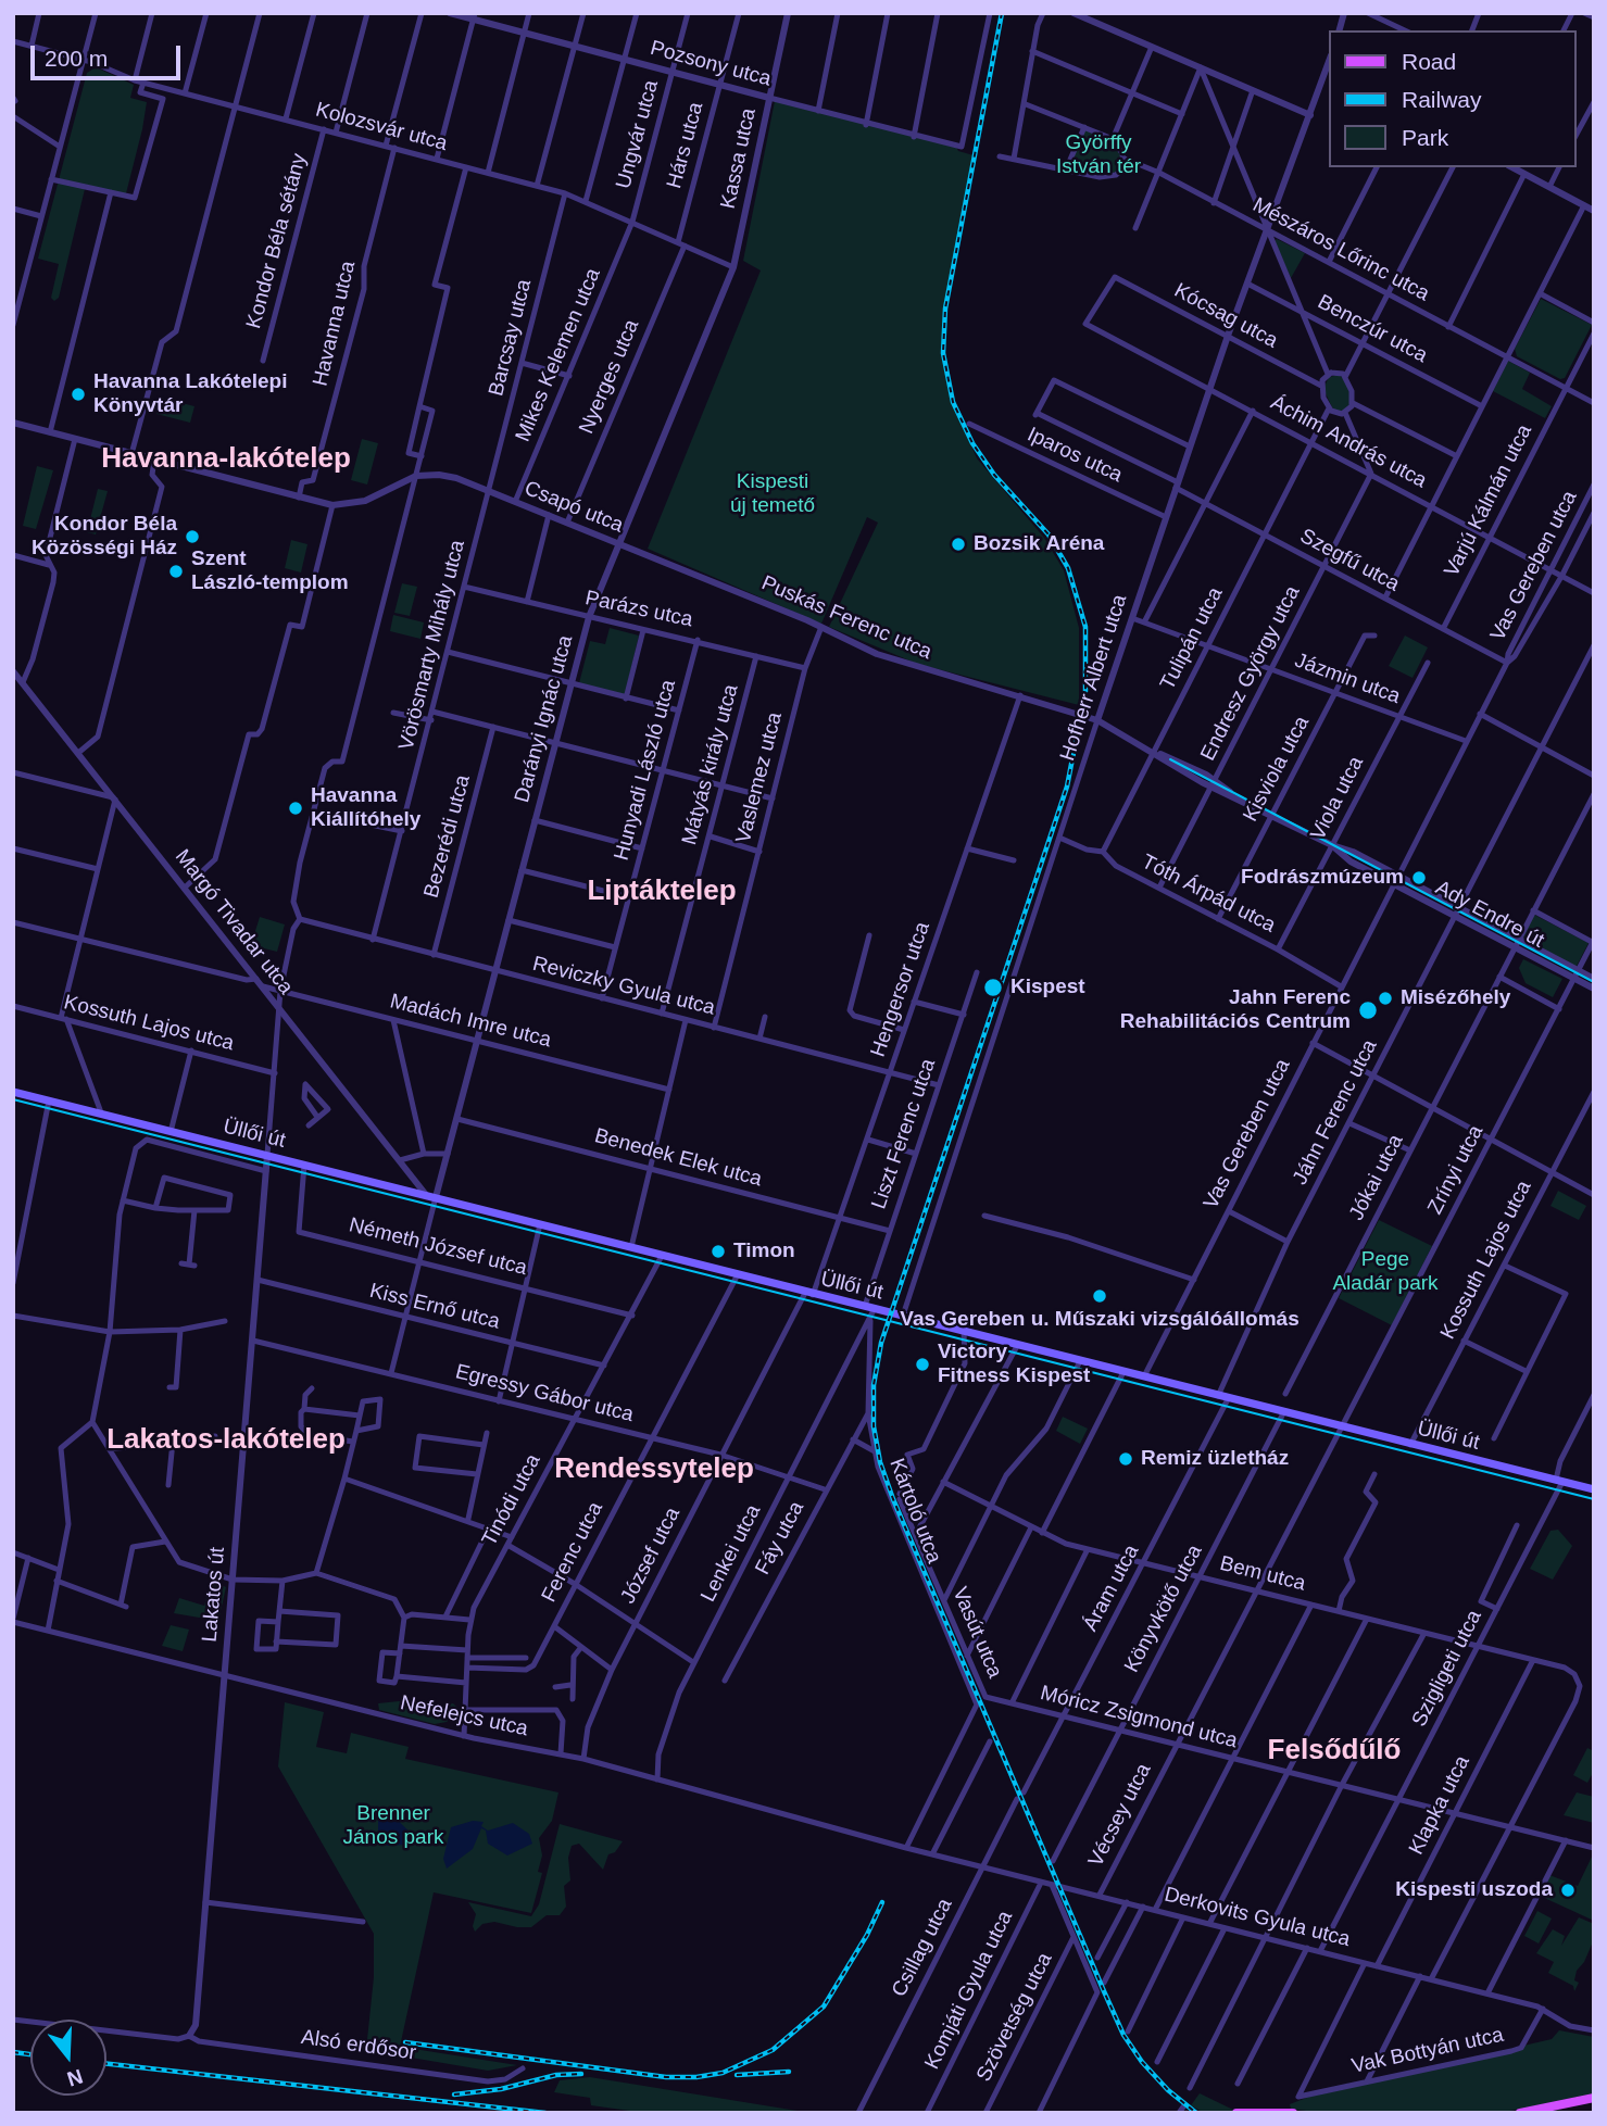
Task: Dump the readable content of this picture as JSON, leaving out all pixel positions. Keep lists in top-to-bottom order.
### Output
{
  "streets": {
    "main road": ["Üllői út"],
    "street": [
      "Pozsony utca",
      "Kolozsvár utca",
      "Ungvár utca",
      "Hárs utca",
      "Kassa utca",
      "Kondor Béla sétány",
      "Mészáros Lőrinc utca",
      "Kócsag utca",
      "Havanna utca",
      "Benczúr utca",
      "Barcsay utca",
      "Mikes Kelemen utca",
      "Nyerges utca",
      "Áchim András utca",
      "Iparos utca",
      "Varjú Kálmán utca",
      "Csapó utca",
      "Szegfű utca",
      "Vas Gereben utca",
      "Parázs utca",
      "Puskás Ferenc utca",
      "Tulipán utca",
      "Vörösmarty Mihály utca",
      "Endresz György utca",
      "Hofherr Albert utca",
      "Jázmin utca",
      "Darányi Ignác utca",
      "Mátyás király utca",
      "Kisviola utca",
      "Hunyadi László utca",
      "Vaslemez utca",
      "Viola utca",
      "Bezerédi utca",
      "Tóth Árpád utca",
      "Ady Endre út",
      "Margó Tivadar utca",
      "Reviczky Gyula utca",
      "Hengersor utca",
      "Madách Imre utca",
      "Kossuth Lajos utca",
      "Jáhn Ferenc utca",
      "Liszt Ferenc utca",
      "Benedek Elek utca",
      "Zrínyi utca",
      "Jókai utca",
      "Németh József utca",
      "Kiss Ernő utca",
      "Egressy Gábor utca",
      "Tinódi utca",
      "Kártoló utca",
      "Fáy utca",
      "Ferenc utca",
      "Lenkei utca",
      "József utca",
      "Bem utca",
      "Áram utca",
      "Lakatos út",
      "Könyvkötő utca",
      "Vasút utca",
      "Szigligeti utca",
      "Nefelejcs utca",
      "Móricz Zsigmond utca",
      "Klapka utca",
      "Vécsey utca",
      "Derkovits Gyula utca",
      "Csillag utca",
      "Komjáti Gyula utca",
      "Szövetség utca",
      "Alsó erdősor",
      "Vak Bottyán utca"
    ]
  },
  "crossings": [
    ["Pozsony utca", "Ungvár utca"],
    ["Pozsony utca", "Hárs utca"],
    ["Pozsony utca", "Kassa utca"],
    ["Kolozsvár utca", "Ungvár utca"],
    ["Kolozsvár utca", "Hárs utca"],
    ["Kolozsvár utca", "Kassa utca"],
    ["Kolozsvár utca", "Kondor Béla sétány"],
    ["Kolozsvár utca", "Havanna utca"],
    ["Kolozsvár utca", "Barcsay utca"],
    ["Kolozsvár utca", "Mikes Kelemen utca"],
    ["Kolozsvár utca", "Nyerges utca"],
    ["Kolozsvár utca", "Darányi Ignác utca"],
    ["Ungvár utca", "Mikes Kelemen utca"],
    ["Hárs utca", "Nyerges utca"],
    ["Kassa utca", "Darányi Ignác utca"],
    ["Mészáros Lőrinc utca", "Varjú Kálmán utca"],
    ["Mészáros Lőrinc utca", "Hofherr Albert utca"],
    ["Kócsag utca", "Áchim András utca"],
    ["Kócsag utca", "Tulipán utca"],
    ["Kócsag utca", "Hofherr Albert utca"],
    ["Benczúr utca", "Hofherr Albert utca"],
    ["Barcsay utca", "Csapó utca"],
    ["Barcsay utca", "Vörösmarty Mihály utca"],
    ["Mikes Kelemen utca", "Csapó utca"],
    ["Nyerges utca", "Csapó utca"],
    ["Áchim András utca", "Varjú Kálmán utca"],
    ["Áchim András utca", "Vas Gereben utca"],
    ["Áchim András utca", "Tulipán utca"],
    ["Áchim András utca", "Endresz György utca"],
    ["Áchim András utca", "Hofherr Albert utca"],
    ["Iparos utca", "Hofherr Albert utca"],
    ["Varjú Kálmán utca", "Szegfű utca"],
    ["Csapó utca", "Puskás Ferenc utca"],
    ["Csapó utca", "Vörösmarty Mihály utca"],
    ["Csapó utca", "Darányi Ignác utca"],
    ["Szegfű utca", "Vas Gereben utca"],
    ["Szegfű utca", "Tulipán utca"],
    ["Szegfű utca", "Endresz György utca"],
    ["Szegfű utca", "Hofherr Albert utca"],
    ["Vas Gereben utca", "Jázmin utca"],
    ["Vas Gereben utca", "Tóth Árpád utca"],
    ["Vas Gereben utca", "Ady Endre út"],
    ["Vas Gereben utca", "Üllői út"],
    ["Parázs utca", "Vörösmarty Mihály utca"],
    ["Parázs utca", "Darányi Ignác utca"],
    ["Parázs utca", "Mátyás király utca"],
    ["Parázs utca", "Hunyadi László utca"],
    ["Parázs utca", "Vaslemez utca"],
    ["Puskás Ferenc utca", "Vaslemez utca"],
    ["Puskás Ferenc utca", "Ady Endre út"],
    ["Puskás Ferenc utca", "Hengersor utca"],
    ["Tulipán utca", "Jázmin utca"],
    ["Tulipán utca", "Tóth Árpád utca"],
    ["Tulipán utca", "Ady Endre út"],
    ["Vörösmarty Mihály utca", "Reviczky Gyula utca"],
    ["Endresz György utca", "Jázmin utca"],
    ["Endresz György utca", "Tóth Árpád utca"],
    ["Endresz György utca", "Ady Endre út"],
    ["Hofherr Albert utca", "Jázmin utca"],
    ["Hofherr Albert utca", "Tóth Árpád utca"],
    ["Hofherr Albert utca", "Ady Endre út"],
    ["Hofherr Albert utca", "Üllői út"],
    ["Jázmin utca", "Kisviola utca"],
    ["Jázmin utca", "Viola utca"],
    ["Darányi Ignác utca", "Margó Tivadar utca"],
    ["Darányi Ignác utca", "Reviczky Gyula utca"],
    ["Darányi Ignác utca", "Madách Imre utca"],
    ["Darányi Ignác utca", "Üllői út"],
    ["Darányi Ignác utca", "Benedek Elek utca"],
    ["Mátyás király utca", "Reviczky Gyula utca"],
    ["Kisviola utca", "Tóth Árpád utca"],
    ["Kisviola utca", "Ady Endre út"],
    ["Hunyadi László utca", "Reviczky Gyula utca"],
    ["Vaslemez utca", "Reviczky Gyula utca"],
    ["Viola utca", "Tóth Árpád utca"],
    ["Viola utca", "Ady Endre út"],
    ["Bezerédi utca", "Reviczky Gyula utca"],
    ["Ady Endre út", "Jáhn Ferenc utca"],
    ["Ady Endre út", "Zrínyi utca"],
    ["Ady Endre út", "Jókai utca"],
    ["Margó Tivadar utca", "Madách Imre utca"],
    ["Margó Tivadar utca", "Üllői út"],
    ["Reviczky Gyula utca", "Hengersor utca"],
    ["Reviczky Gyula utca", "Liszt Ferenc utca"],
    ["Hengersor utca", "Üllői út"],
    ["Hengersor utca", "Benedek Elek utca"],
    ["Hengersor utca", "József utca"],
    ["Kossuth Lajos utca", "Üllői út"],
    ["Jáhn Ferenc utca", "Üllői út"],
    ["Jáhn Ferenc utca", "Áram utca"],
    ["Üllői út", "Liszt Ferenc utca"],
    ["Üllői út", "Zrínyi utca"],
    ["Üllői út", "Németh József utca"],
    ["Üllői út", "Tinódi utca"],
    ["Üllői út", "Ferenc utca"],
    ["Üllői út", "Lenkei utca"],
    ["Üllői út", "József utca"],
    ["Üllői út", "Áram utca"],
    ["Üllői út", "Lakatos út"],
    ["Üllői út", "Könyvkötő utca"],
    ["Üllői út", "Vasút utca"],
    ["Üllői út", "Szigligeti utca"],
    ["Üllői út", "Vécsey utca"],
    ["Liszt Ferenc utca", "Benedek Elek utca"],
    ["Liszt Ferenc utca", "Lenkei utca"],
    ["Zrínyi utca", "Vécsey utca"],
    ["Németh József utca", "Tinódi utca"],
    ["Kiss Ernő utca", "Tinódi utca"],
    ["Kiss Ernő utca", "Lakatos út"],
    ["Egressy Gábor utca", "Tinódi utca"],
    ["Egressy Gábor utca", "Fáy utca"],
    ["Egressy Gábor utca", "Ferenc utca"],
    ["Egressy Gábor utca", "Lenkei utca"],
    ["Egressy Gábor utca", "József utca"],
    ["Egressy Gábor utca", "Lakatos út"],
    ["Tinódi utca", "Ferenc utca"],
    ["Tinódi utca", "Nefelejcs utca"],
    ["Kártoló utca", "Fáy utca"],
    ["Kártoló utca", "Lenkei utca"],
    ["Kártoló utca", "Nefelejcs utca"],
    ["Kártoló utca", "Derkovits Gyula utca"],
    ["Lenkei utca", "Nefelejcs utca"],
    ["József utca", "Nefelejcs utca"],
    ["Bem utca", "Áram utca"],
    ["Bem utca", "Könyvkötő utca"],
    ["Bem utca", "Szigligeti utca"],
    ["Bem utca", "Klapka utca"],
    ["Bem utca", "Vécsey utca"],
    ["Áram utca", "Móricz Zsigmond utca"],
    ["Lakatos út", "Nefelejcs utca"],
    ["Lakatos út", "Alsó erdősor"],
    ["Könyvkötő utca", "Móricz Zsigmond utca"],
    ["Vasút utca", "Móricz Zsigmond utca"],
    ["Szigligeti utca", "Móricz Zsigmond utca"],
    ["Szigligeti utca", "Derkovits Gyula utca"],
    ["Nefelejcs utca", "Derkovits Gyula utca"],
    ["Móricz Zsigmond utca", "Klapka utca"],
    ["Móricz Zsigmond utca", "Vécsey utca"],
    ["Klapka utca", "Derkovits Gyula utca"],
    ["Vécsey utca", "Derkovits Gyula utca"],
    ["Derkovits Gyula utca", "Csillag utca"],
    ["Derkovits Gyula utca", "Komjáti Gyula utca"],
    ["Derkovits Gyula utca", "Szövetség utca"],
    ["Derkovits Gyula utca", "Vak Bottyán utca"]
  ],
  "districts": [
    "Havanna-lakótelep",
    "Liptáktelep",
    "Lakatos-lakótelep",
    "Rendessytelep",
    "Felsődűlő"
  ],
  "parks": [
    "Györffy István tér",
    "Kispesti új temető",
    "Pege Aladár park",
    "Brenner János park"
  ],
  "places": [
    "Havanna Lakótelepi Könyvtár",
    "Kondor Béla Közösségi Ház",
    "Bozsik Aréna",
    "Szent László-templom",
    "Havanna Kiállítóhely",
    "Fodrászmúzeum",
    "Kispest",
    "Misézőhely",
    "Jahn Ferenc Rehabilitációs Centrum",
    "Timon",
    "Vas Gereben u. Műszaki vizsgálóállomás",
    "Victory Fitness Kispest",
    "Remiz üzletház",
    "Kispesti uszoda"
  ],
  "legend": ["Road", "Railway", "Park"],
  "scale_bar": "200 m",
  "north": "bottom"
}
